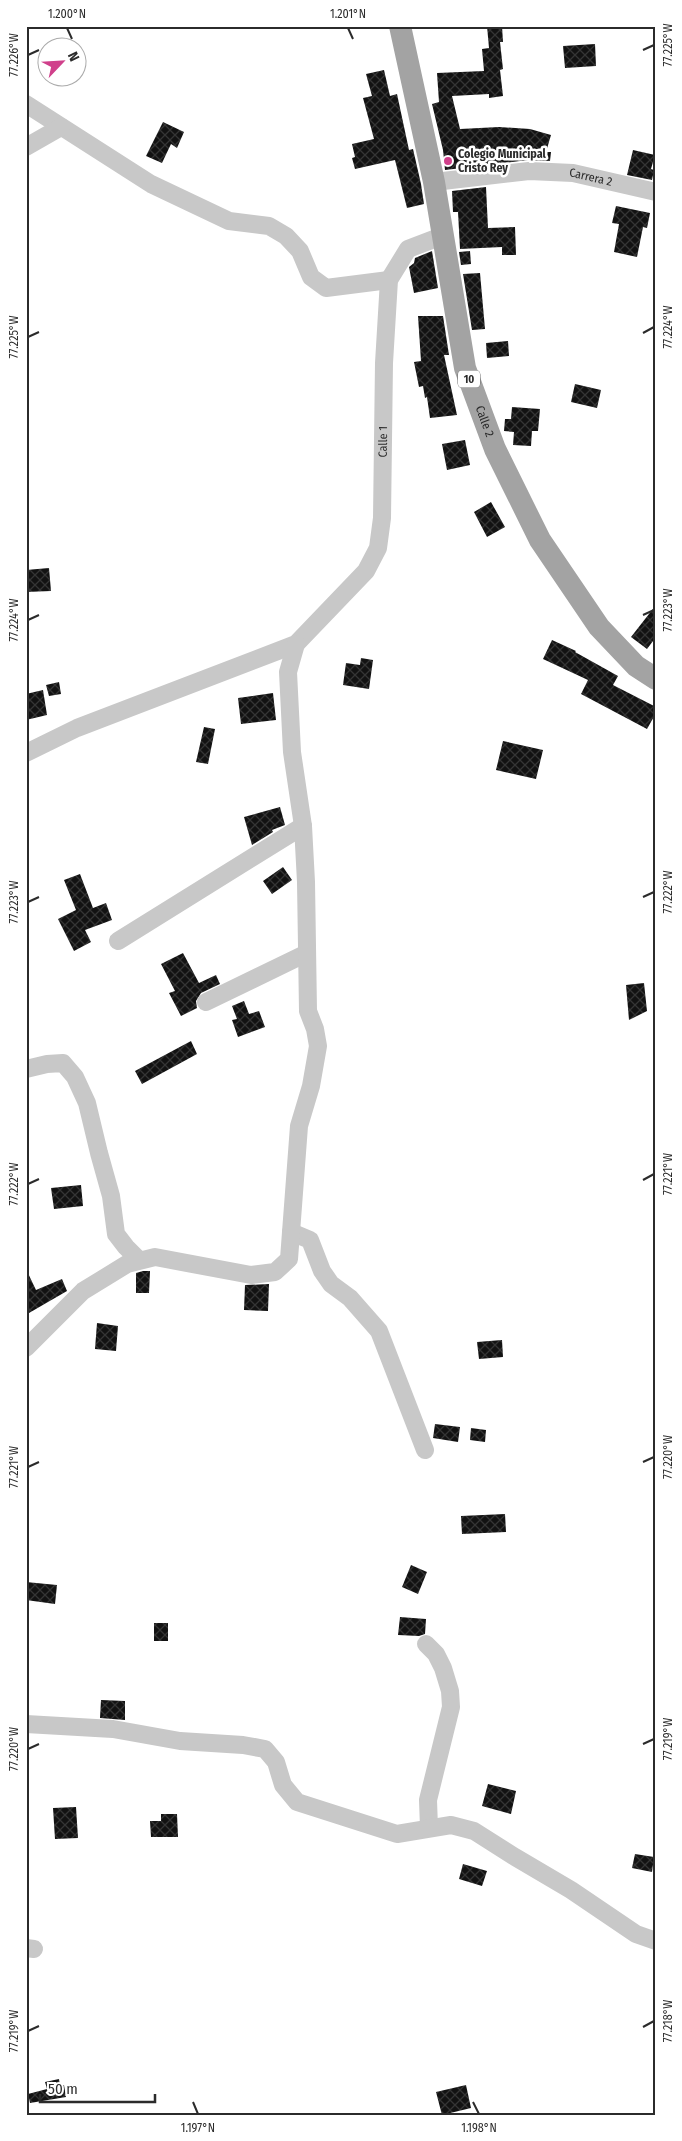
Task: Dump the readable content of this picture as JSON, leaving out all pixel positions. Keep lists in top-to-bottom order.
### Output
{
  "streets": {
    "main road": ["10", "Calle 2"],
    "street": ["Carrera 2", "Calle 1"]
  },
  "crossings": [
    ["Carrera 2", "Calle 2"],
    ["Calle 2", "Calle 1"]
  ],
  "places": ["Colegio Municipal Cristo Rey"],
  "scale_bar": "50 m",
  "north": "top right",
  "coordinates": [
    "1.200°N",
    "1.201°N",
    "77.225°W",
    "77.226°W",
    "77.224°W",
    "77.223°W",
    "77.222°W",
    "77.221°W",
    "77.220°W",
    "77.219°W",
    "77.218°W",
    "1.197°N",
    "1.198°N"
  ]
}
